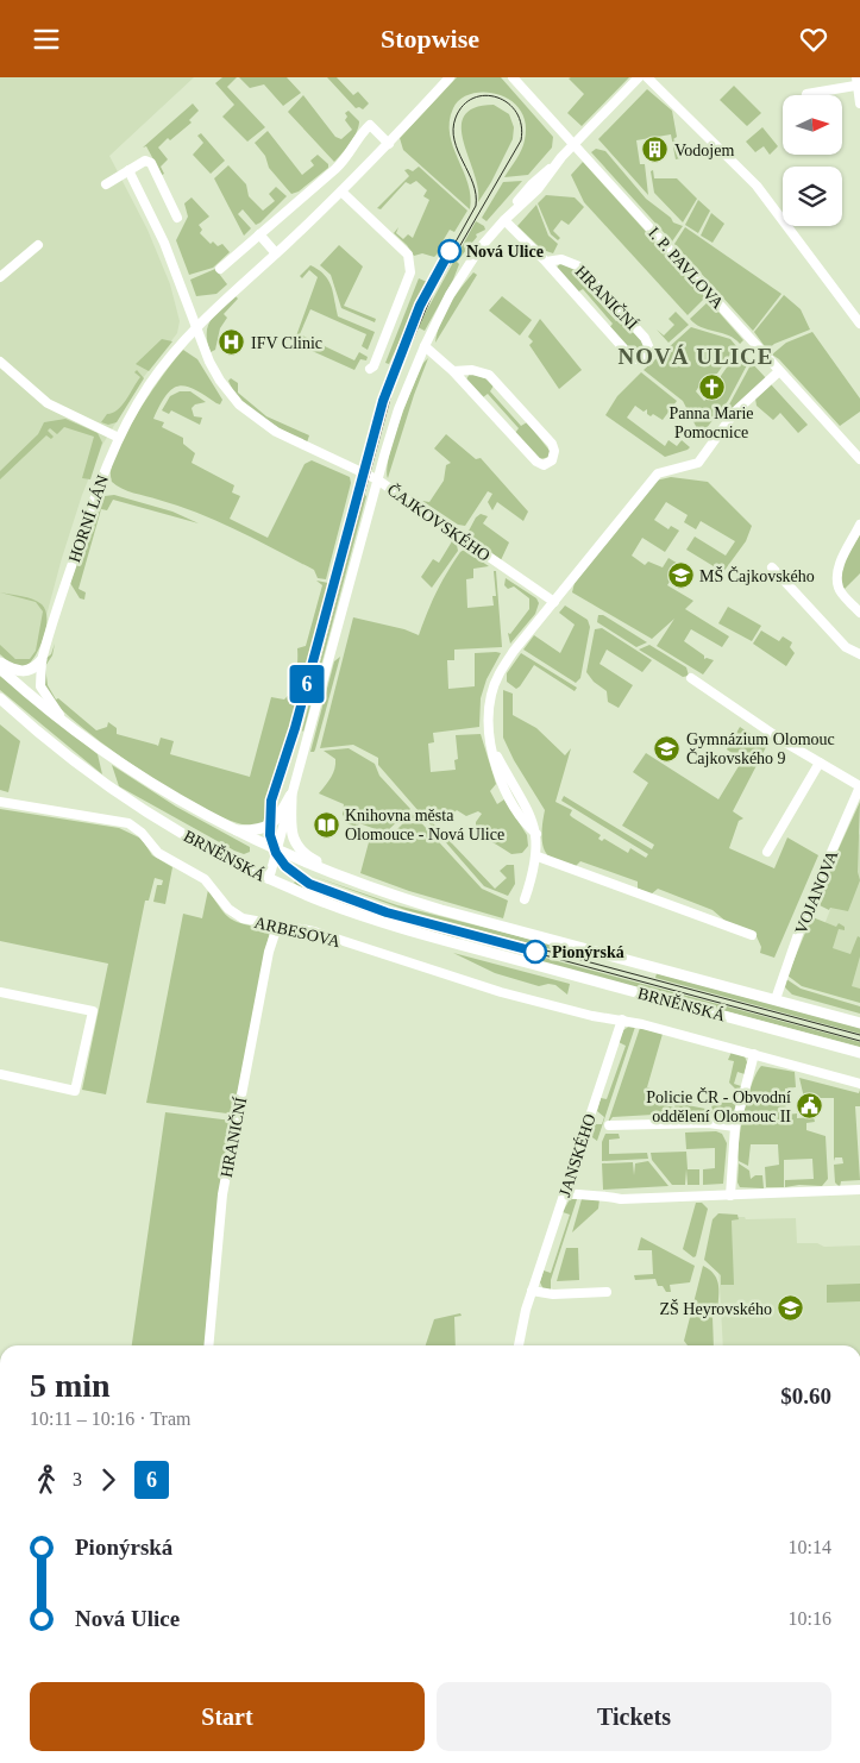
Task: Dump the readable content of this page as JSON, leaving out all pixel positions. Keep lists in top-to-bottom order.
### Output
{
  "streets": {
    "main road": ["BRNĚNSKÁ"],
    "street": [
      "I. P. PAVLOVA",
      "HRANIČNÍ",
      "HORNÍ LÁN",
      "ČAJKOVSKÉHO",
      "VOJANOVA",
      "ARBESOVA",
      "JANSKÉHO"
    ]
  },
  "crossings": [
    ["HRANIČNÍ", "ARBESOVA"],
    ["HORNÍ LÁN", "ČAJKOVSKÉHO"],
    ["HORNÍ LÁN", "BRNĚNSKÁ"],
    ["BRNĚNSKÁ", "VOJANOVA"],
    ["BRNĚNSKÁ", "ARBESOVA"],
    ["BRNĚNSKÁ", "JANSKÉHO"]
  ],
  "districts": ["NOVÁ ULICE"],
  "places": {
    "building": ["Vodojem"],
    "other": ["Nová Ulice", "Pionýrská"],
    "hospital": ["IFV Clinic"],
    "church": ["Panna Marie Pomocnice"],
    "school or university": ["MŠ Čajkovského", "Gymnázium Olomouc Čajkovského 9", "ZŠ Heyrovského"],
    "library": ["Knihovna města Olomouce - Nová Ulice"],
    "public building": ["Policie ČR - Obvodní oddělení Olomouc II"]
  },
  "lines": ["tram line 6"],
  "north": "right",
  "page": {
    "header": "Stopwise",
    "on_map": "6",
    "heading": ["5 min", "10:11 – 10:16 · Tram", "$0.60"],
    "legs": ["3", "6"],
    "list": [
      {
        "name": "Pionýrská",
        "value": "10:14"
      },
      {
        "name": "Nová Ulice",
        "value": "10:16"
      }
    ],
    "buttons": ["Start", "Tickets"]
  }
}
